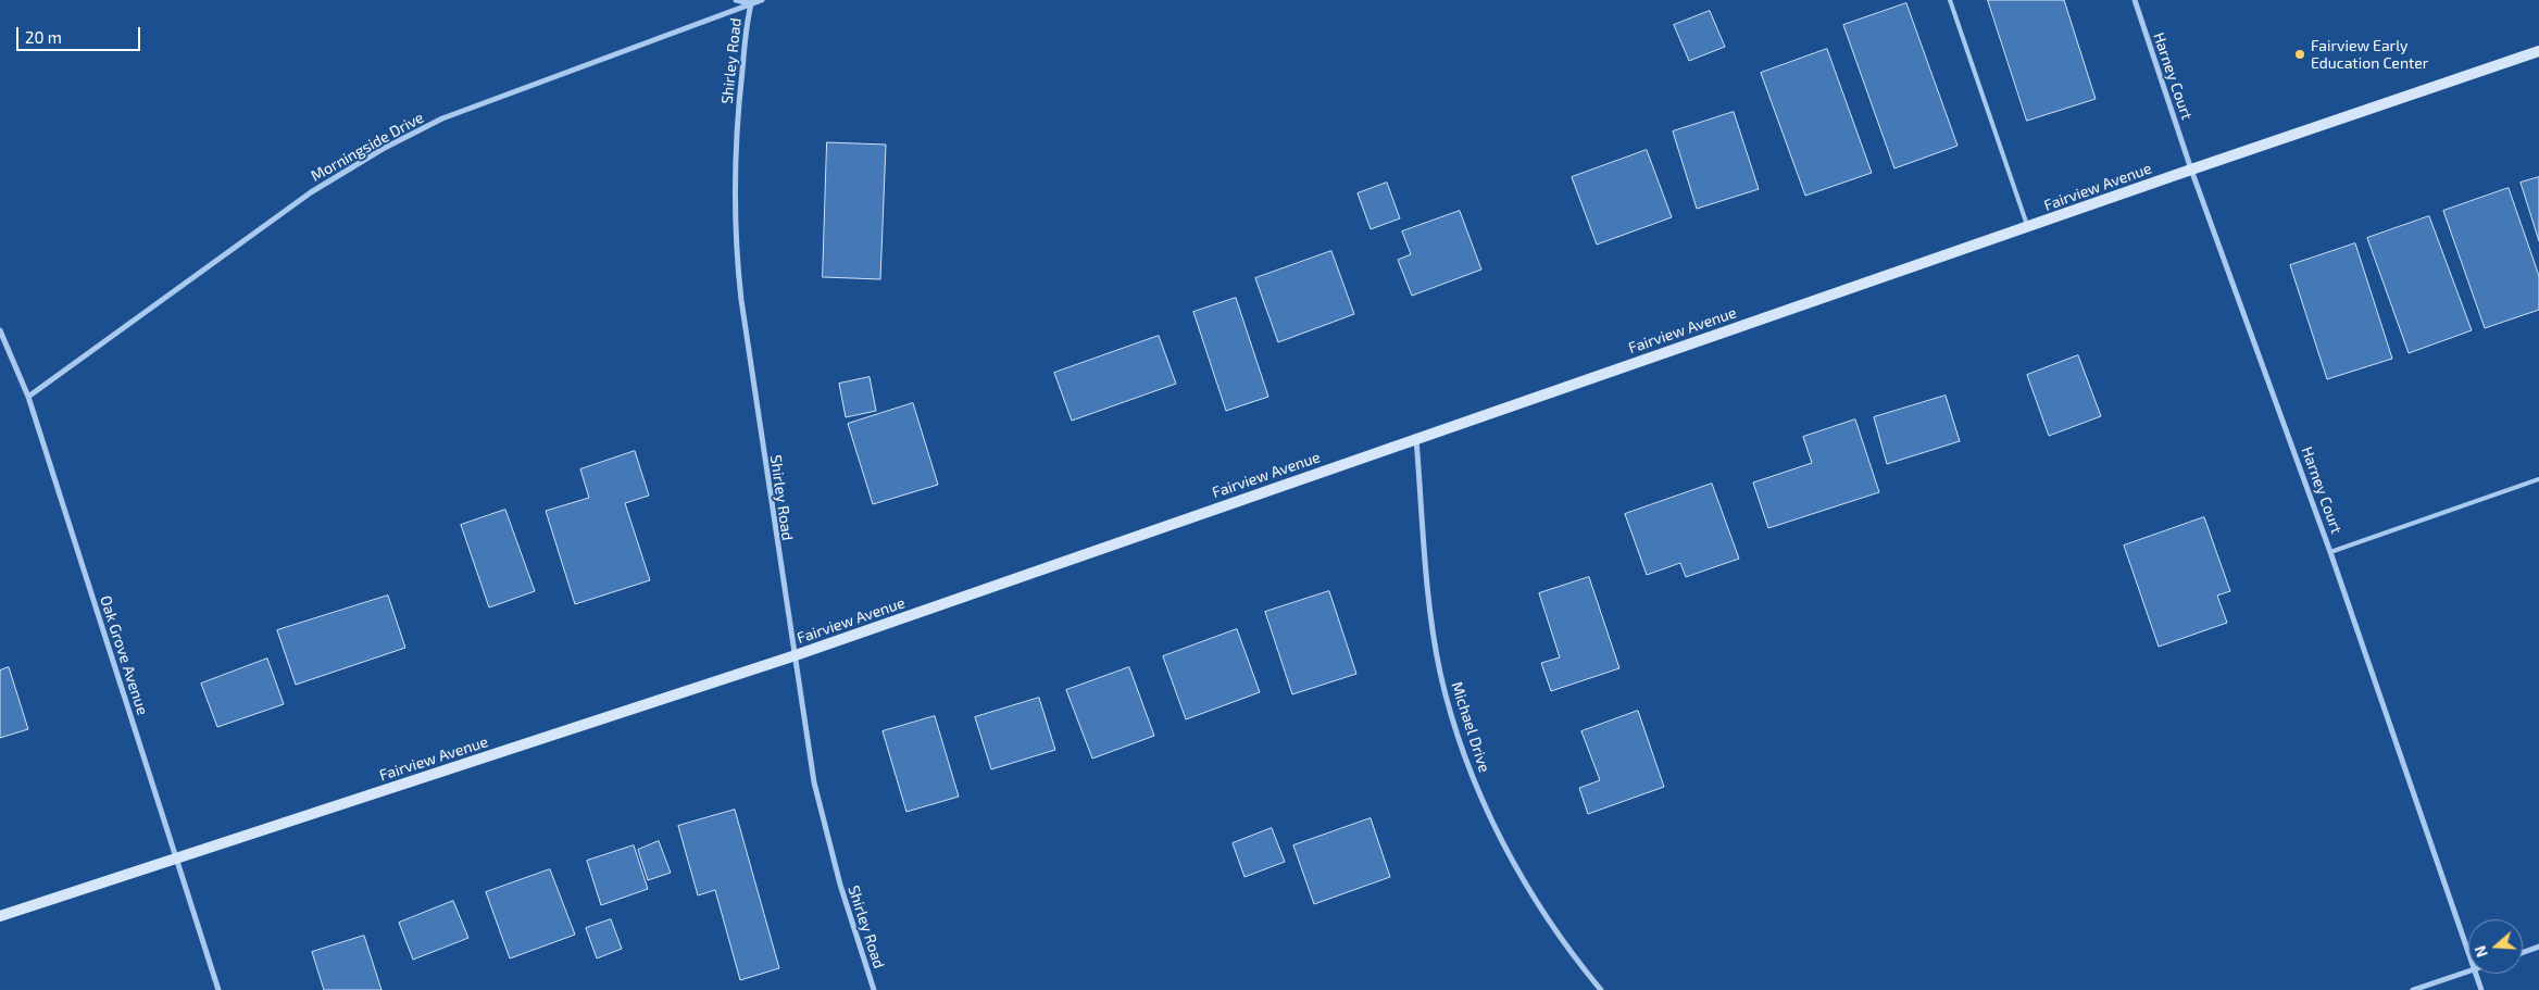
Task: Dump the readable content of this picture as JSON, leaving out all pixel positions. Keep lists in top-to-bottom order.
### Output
{
  "streets": {
    "street": [
      "Shirley Road",
      "Harney Court",
      "Morningside Drive",
      "Fairview Avenue",
      "Oak Grove Avenue",
      "Michael Drive"
    ]
  },
  "crossings": [
    ["Shirley Road", "Morningside Drive"],
    ["Shirley Road", "Fairview Avenue"],
    ["Harney Court", "Fairview Avenue"],
    ["Morningside Drive", "Oak Grove Avenue"],
    ["Fairview Avenue", "Oak Grove Avenue"],
    ["Fairview Avenue", "Michael Drive"]
  ],
  "places": ["Fairview Early Education Center"],
  "scale_bar": "20 m",
  "north": "left"
}
